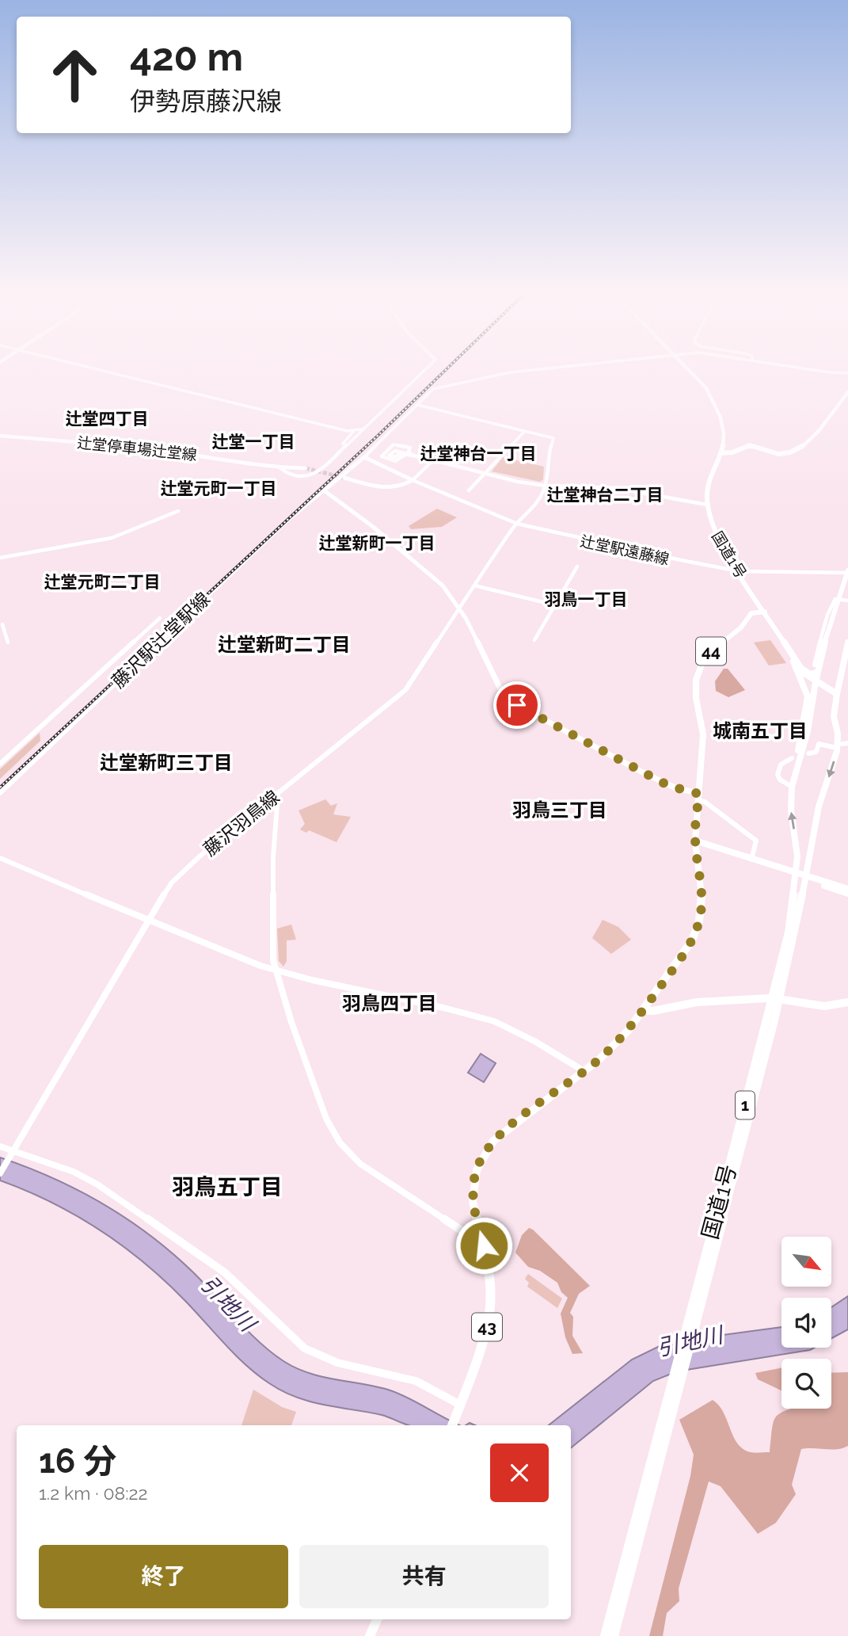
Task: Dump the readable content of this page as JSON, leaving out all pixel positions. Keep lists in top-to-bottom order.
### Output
{
  "streets": {
    "main road": [
      "辻堂停車場辻堂線",
      "国道1号",
      "藤沢駅辻堂駅線",
      "44",
      "1",
      "43"
    ],
    "street": ["辻堂駅遠藤線", "藤沢羽鳥線"]
  },
  "crossings": [
    ["辻堂駅遠藤線", "国道1号"],
    ["辻堂駅遠藤線", "藤沢羽鳥線"],
    ["国道1号", "44"],
    ["44", "43"]
  ],
  "districts": [
    "辻堂四丁目",
    "辻堂一丁目",
    "辻堂神台一丁目",
    "辻堂元町一丁目",
    "辻堂神台二丁目",
    "辻堂新町一丁目",
    "辻堂元町二丁目",
    "羽鳥一丁目",
    "辻堂新町二丁目",
    "城南五丁目",
    "辻堂新町三丁目",
    "羽鳥三丁目",
    "羽鳥四丁目",
    "羽鳥五丁目"
  ],
  "water": ["引地川"],
  "north": "bottom right",
  "page": {
    "turn": ["420 m", "伊勢原藤沢線"],
    "heading": ["16 分", "1.2 km · 08:22"],
    "buttons": ["終了", "共有"]
  }
}
